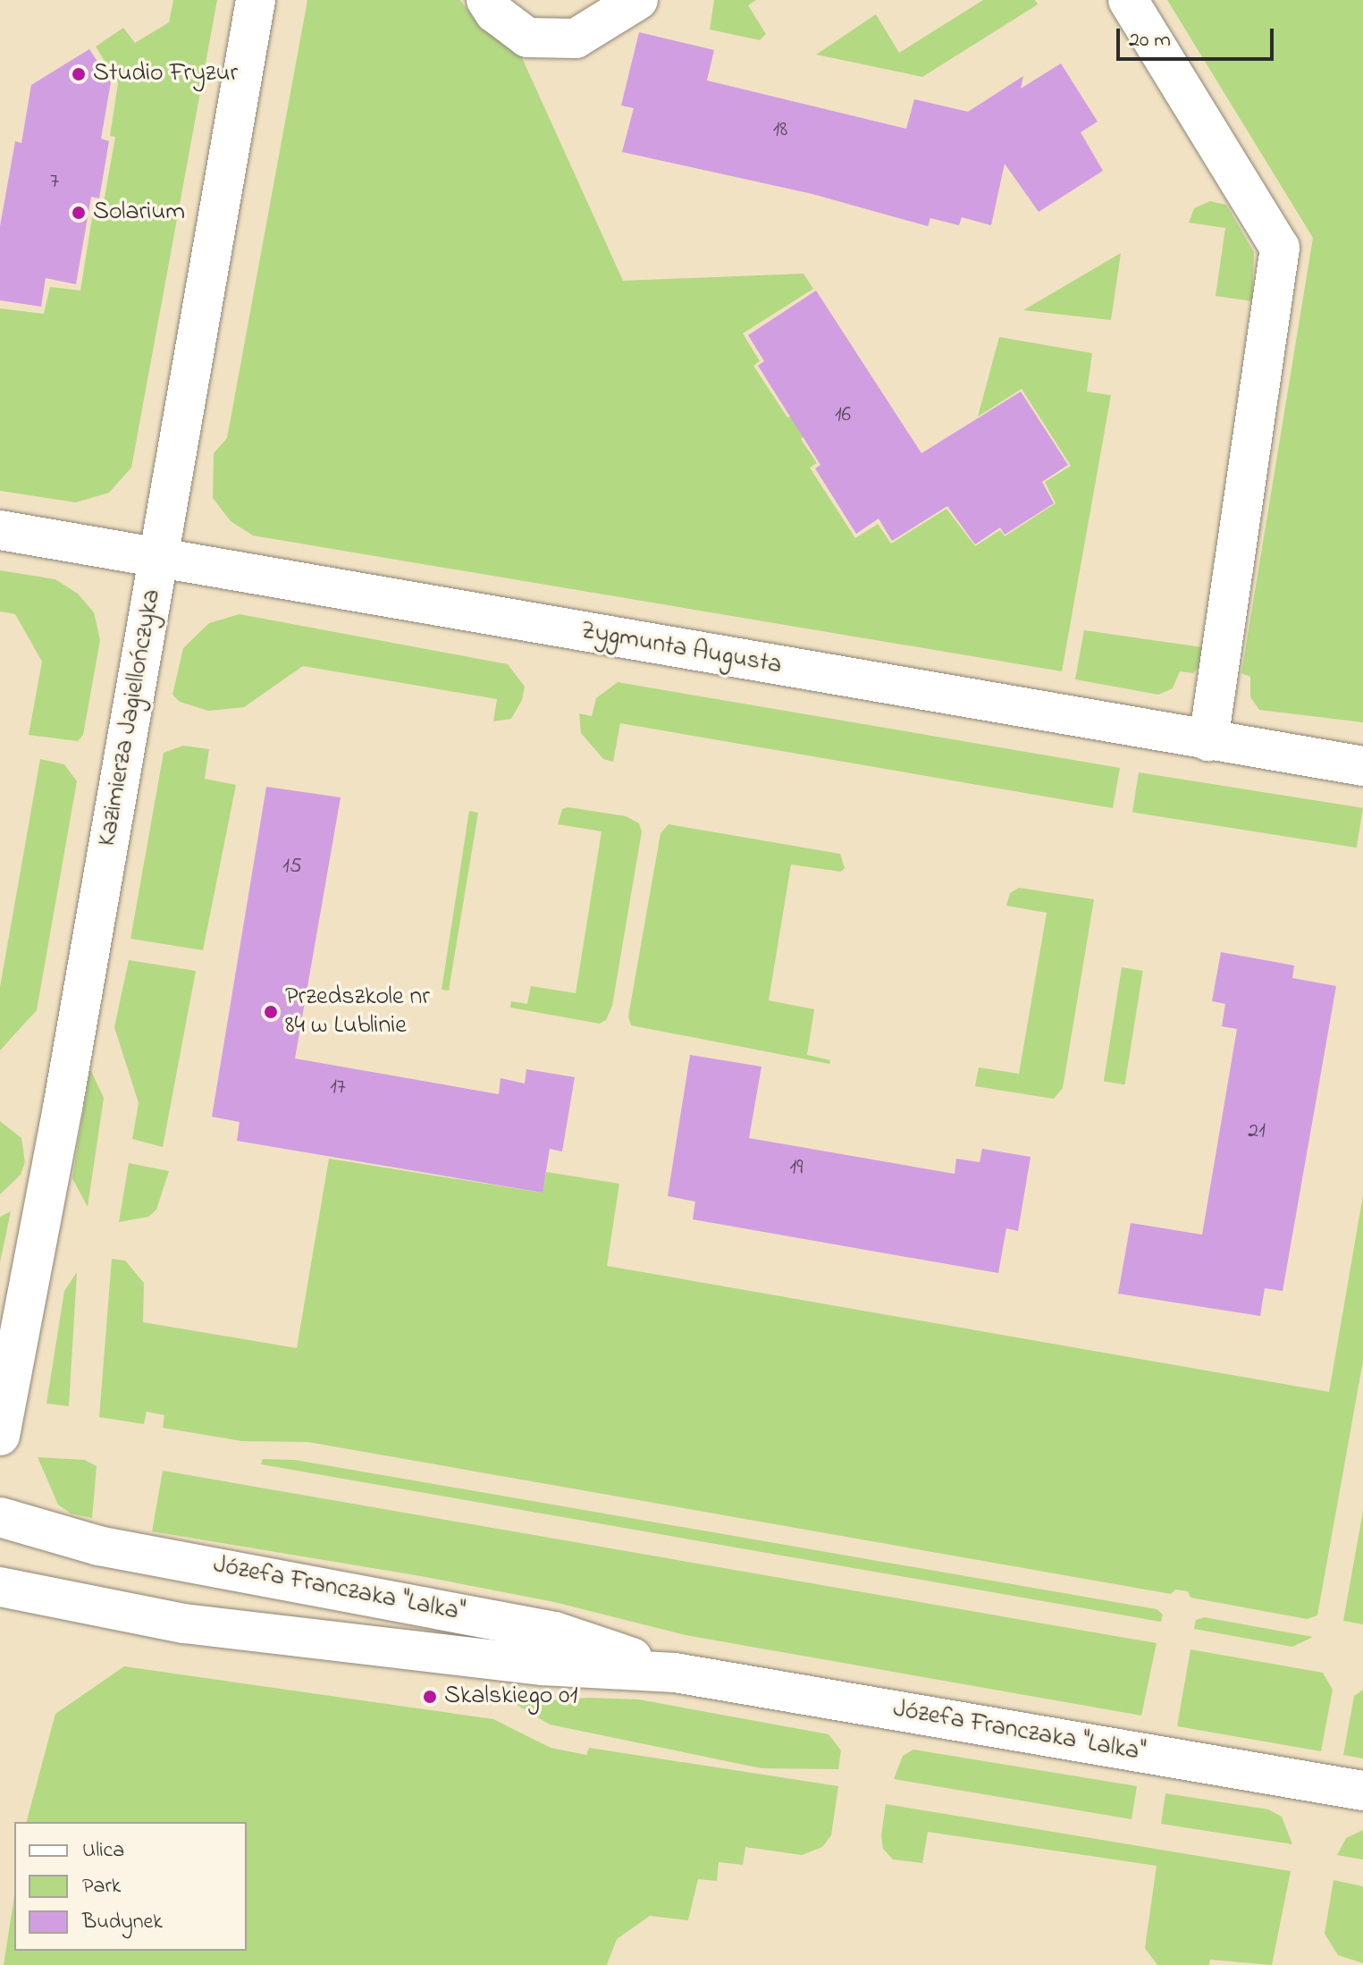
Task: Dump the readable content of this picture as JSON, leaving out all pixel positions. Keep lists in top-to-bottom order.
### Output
{
  "streets": {
    "street": ["Zygmunta Augusta", "Kazimierza Jagiellończyka", "Józefa Franczaka \"Lalka\""]
  },
  "crossings": [
    ["Zygmunta Augusta", "Kazimierza Jagiellończyka"]
  ],
  "places": [
    "Studio Fryzur",
    "Solarium",
    "Przedszkole nr 84 w Lublinie",
    "Skalskiego 01"
  ],
  "house_numbers": [
    "18",
    "7",
    "16",
    "15",
    "17",
    "21",
    "19"
  ],
  "legend": ["Ulica", "Park", "Budynek"],
  "scale_bar": "20 m"
}
